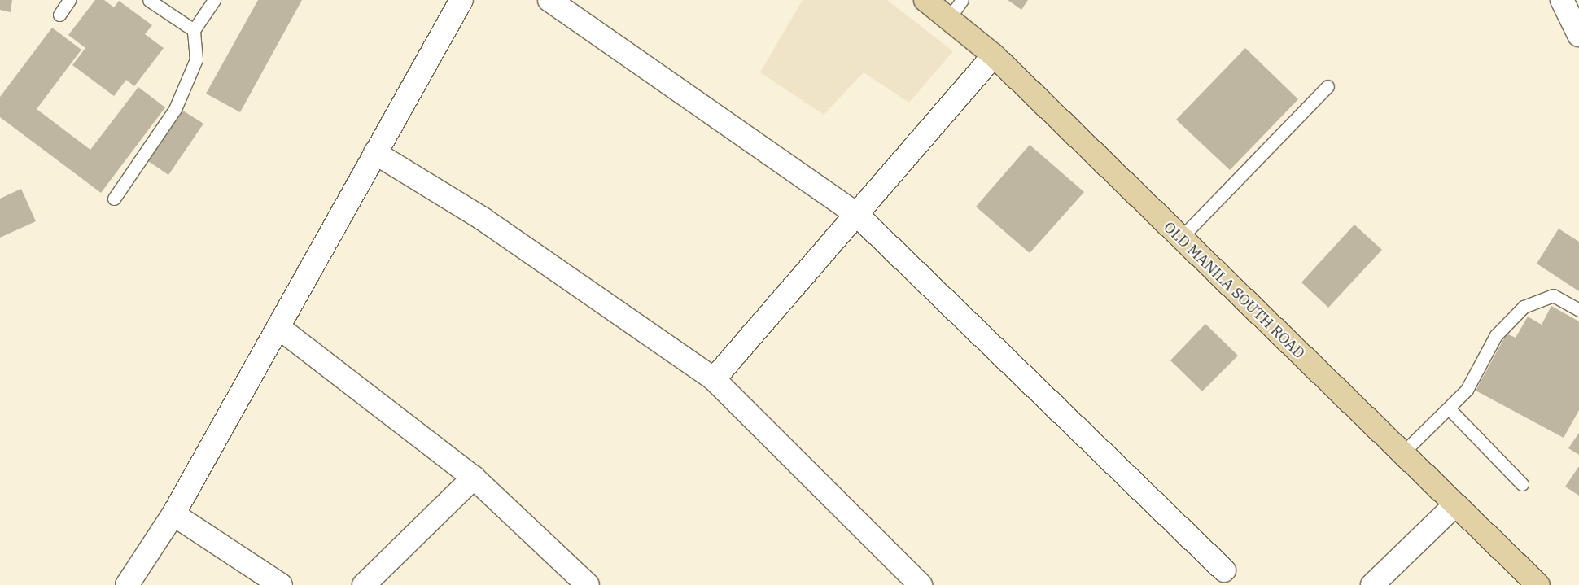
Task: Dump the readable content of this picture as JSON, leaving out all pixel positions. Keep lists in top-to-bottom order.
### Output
{
  "streets": {
    "main road": ["OLD MANILA SOUTH ROAD"]
  }
}
